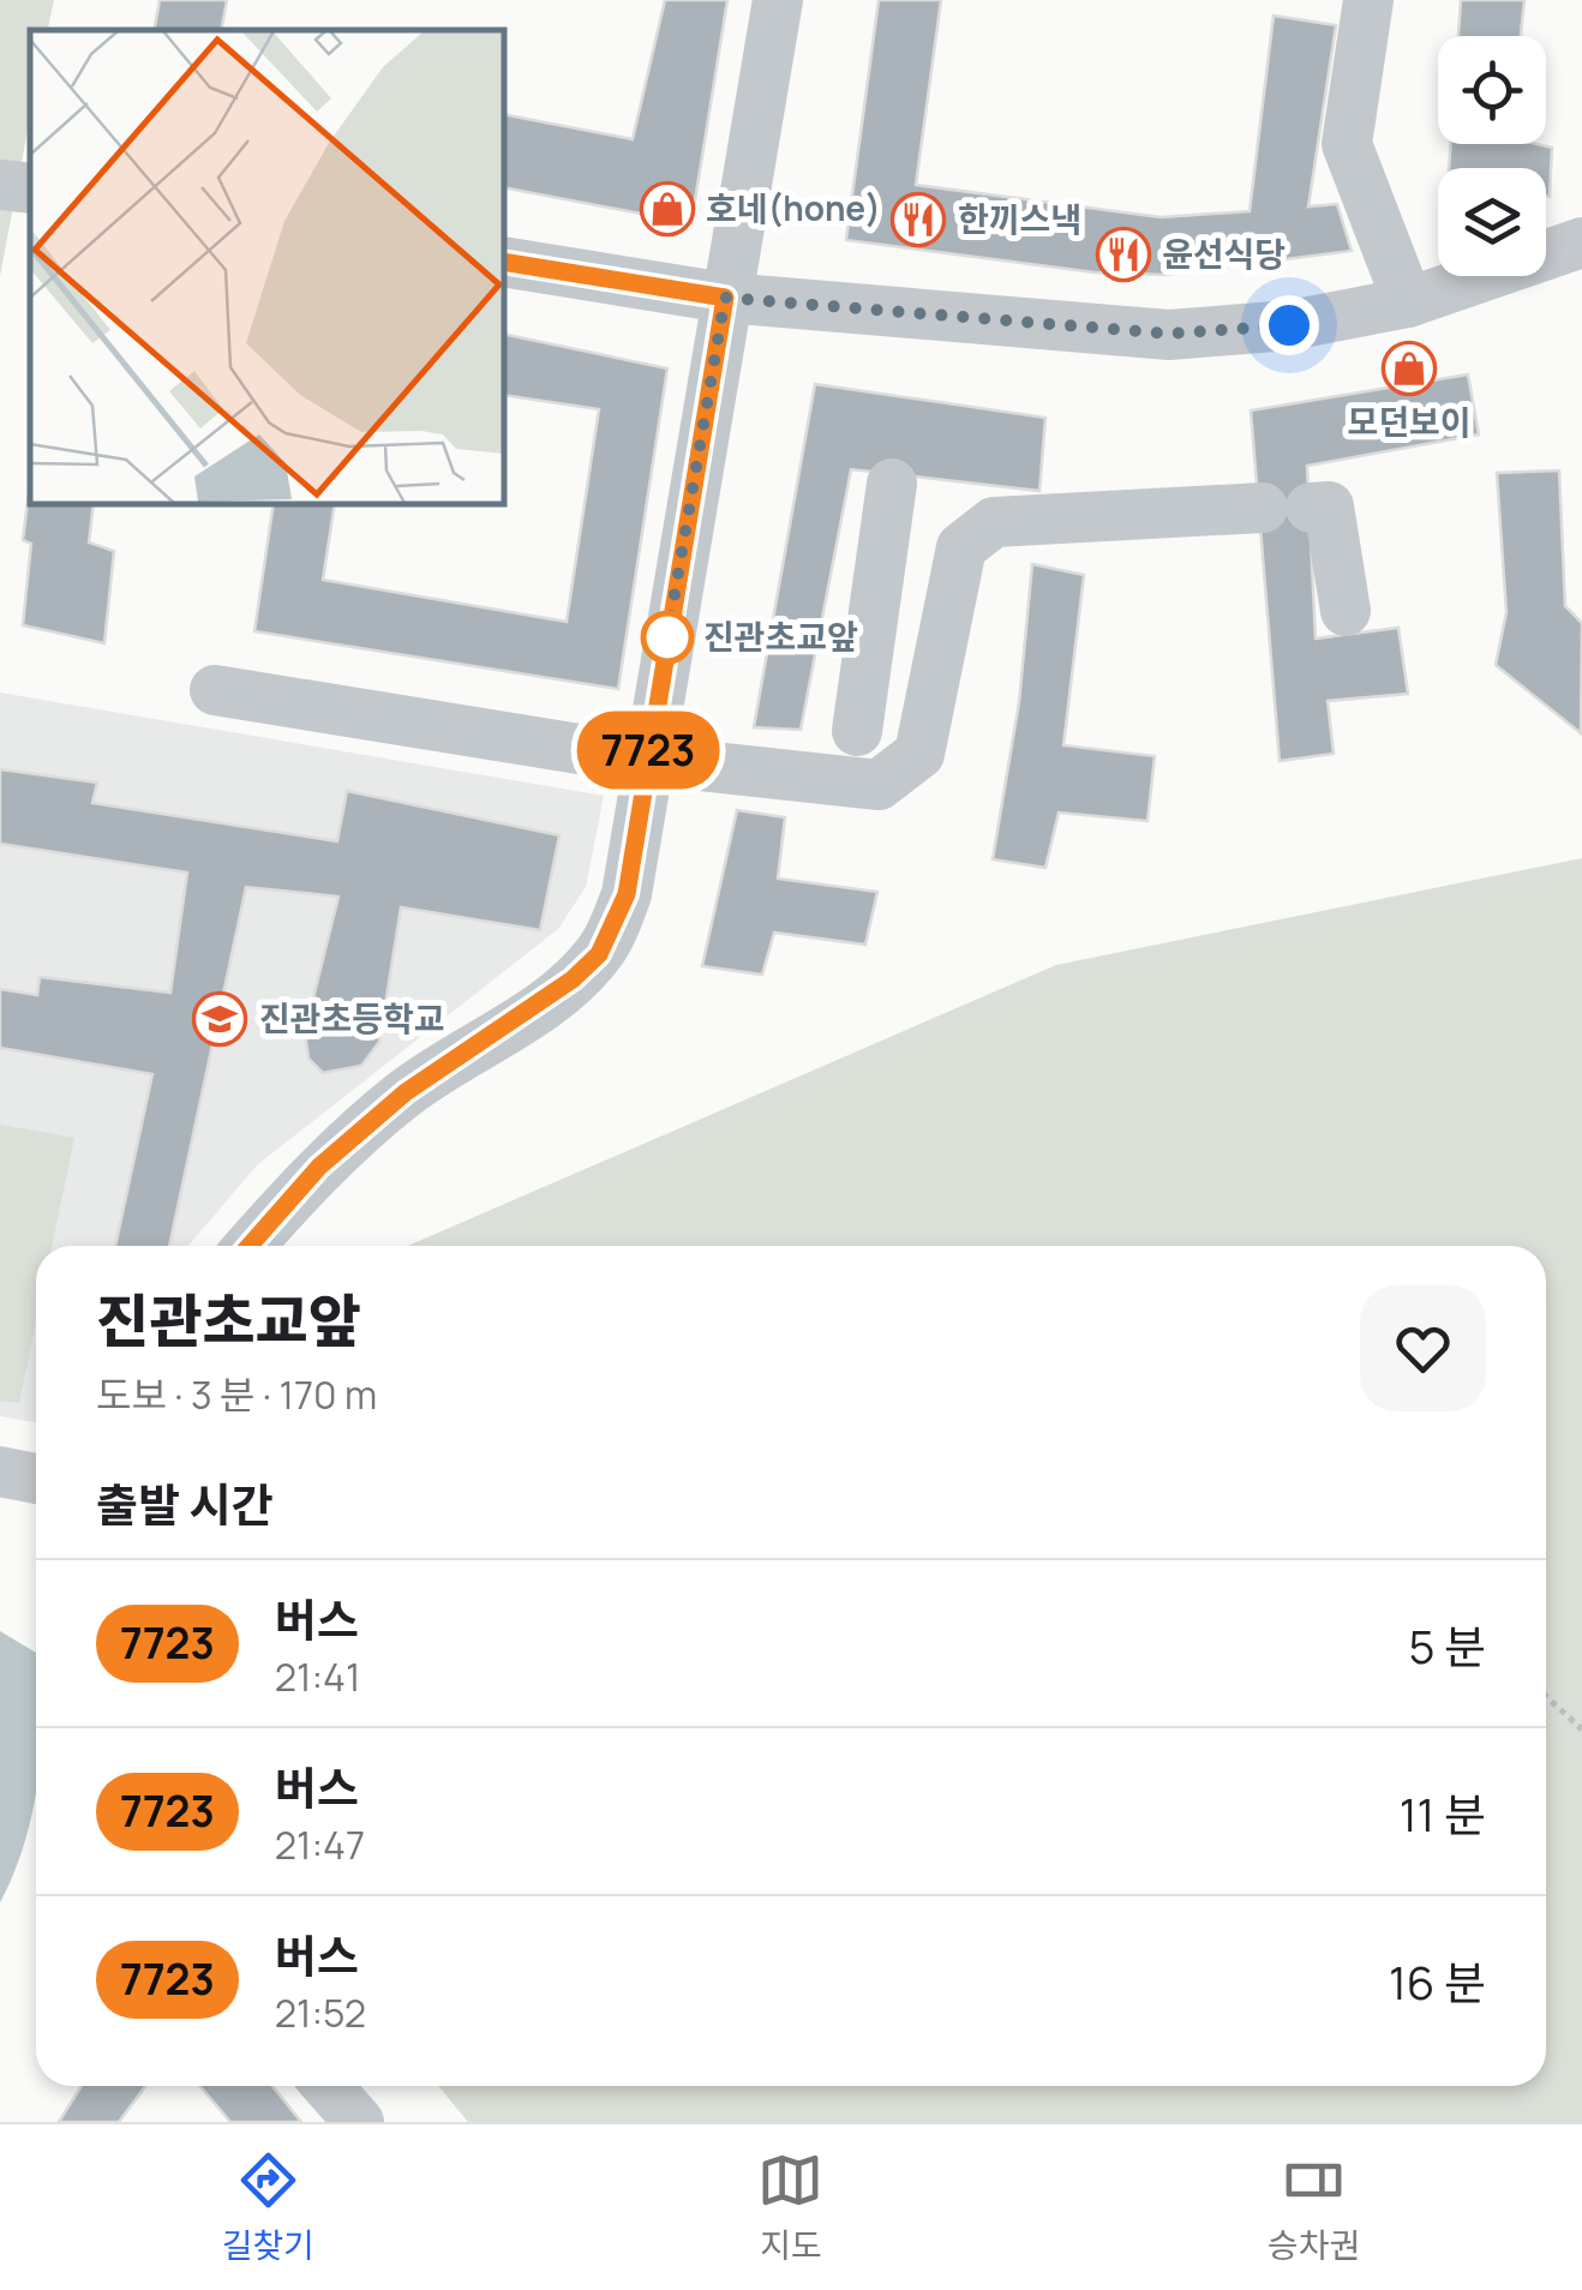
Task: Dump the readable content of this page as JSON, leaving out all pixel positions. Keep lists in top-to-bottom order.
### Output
{
  "places": {
    "shop": ["호네(hone)", "모던보이"],
    "restaurant": ["한끼스낵", "윤선식당"],
    "other": ["진관초교앞"],
    "school or university": ["진관초등학교"]
  },
  "lines": ["bus line 7723"],
  "page": {
    "on_map": "7723",
    "heading": [
      ["진관초교앞", "도보 · 3 분 · 170 m"],
      "출발 시간"
    ],
    "list": [
      {
        "mark": "7723",
        "name": "버스",
        "note": "21:41",
        "value": "5 분"
      },
      {
        "mark": "7723",
        "name": "버스",
        "note": "21:47",
        "value": "11 분"
      },
      {
        "mark": "7723",
        "name": "버스",
        "note": "21:52",
        "value": "16 분"
      }
    ],
    "tabs": ["길찾기", "지도", "승차권"]
  }
}
